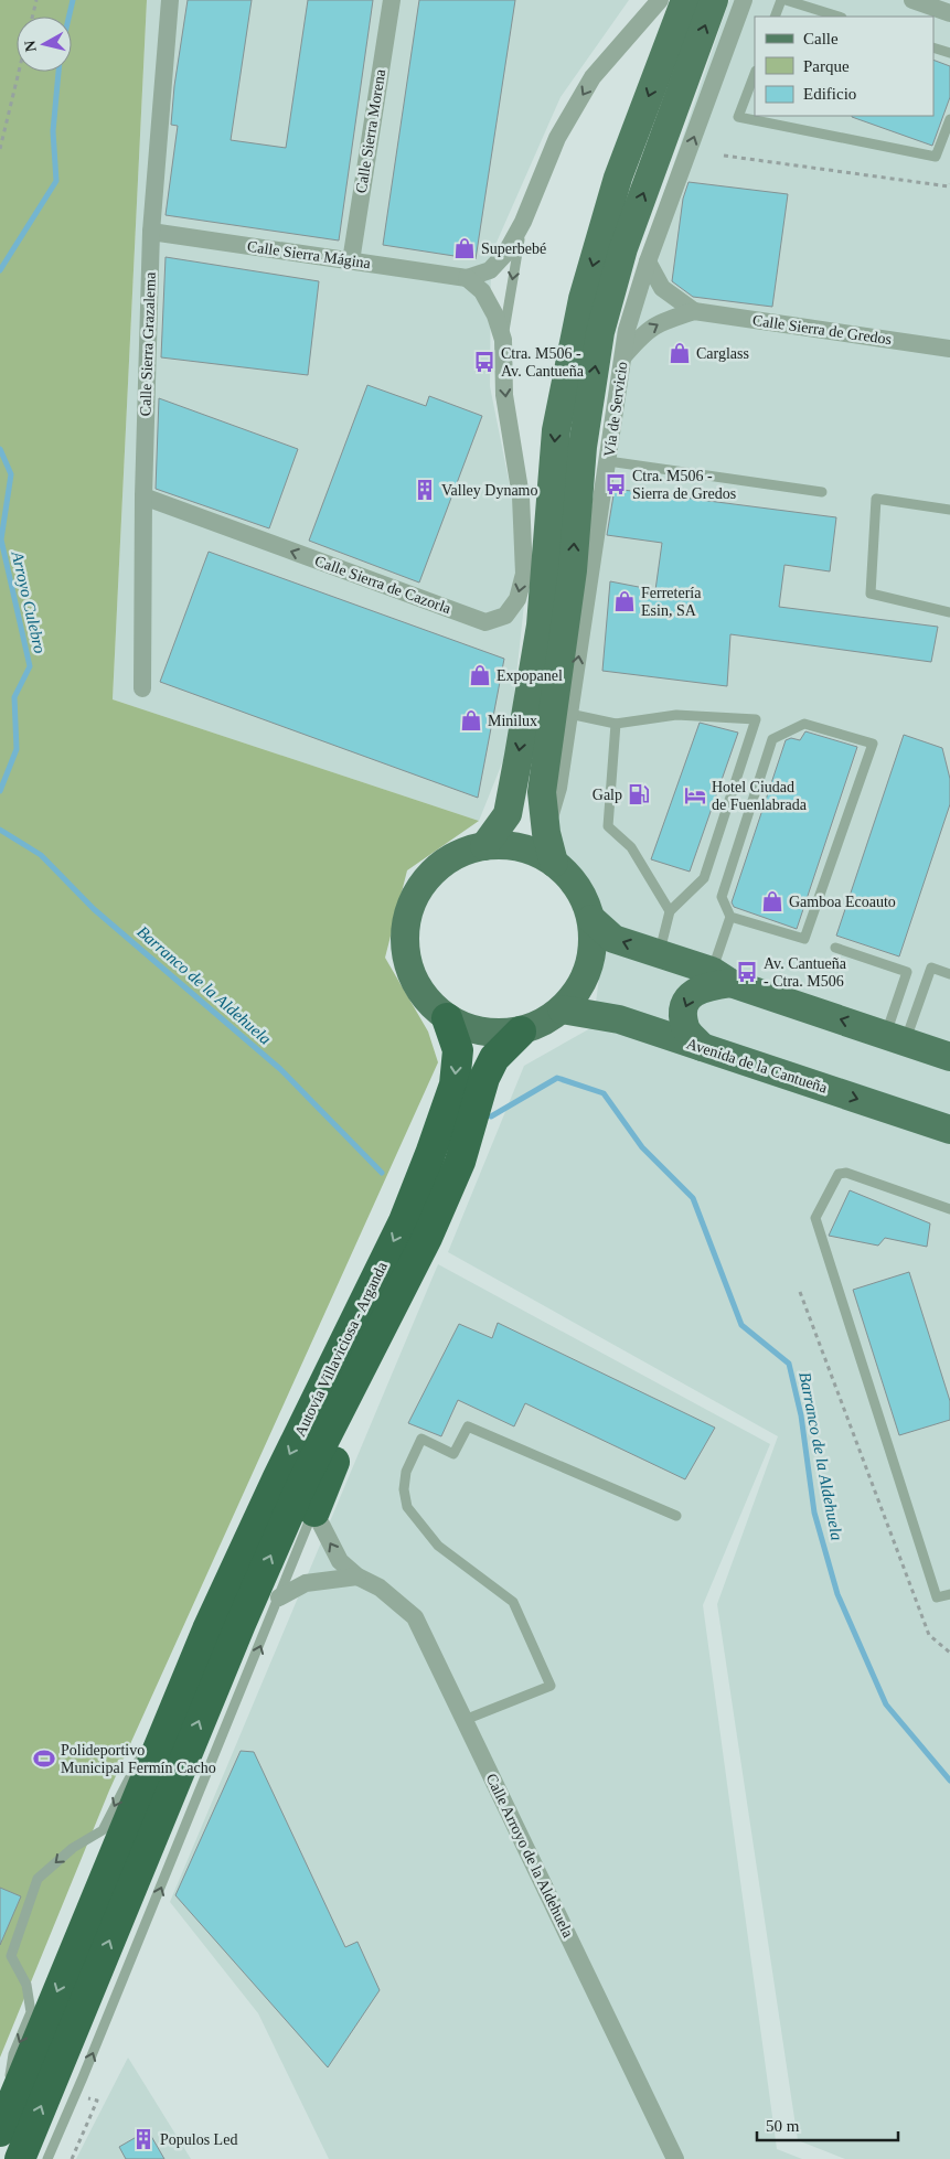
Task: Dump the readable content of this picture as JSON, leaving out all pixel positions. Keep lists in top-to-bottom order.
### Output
{
  "streets": {
    "highway": ["Autovía Villaviciosa - Arganda"],
    "main road": ["Avenida de la Cantueña"],
    "street": [
      "Calle Sierra Morena",
      "Calle Sierra Mágina",
      "Calle Sierra de Gredos",
      "Calle Sierra Grazalema",
      "Vía de Servicio",
      "Calle Sierra de Cazorla",
      "Calle Arroyo de la Aldehuela"
    ]
  },
  "crossings": [
    ["Calle Sierra Morena", "Calle Sierra Mágina"],
    ["Calle Sierra Mágina", "Calle Sierra Grazalema"],
    ["Calle Sierra de Gredos", "Vía de Servicio"],
    ["Calle Sierra Grazalema", "Calle Sierra de Cazorla"],
    ["Avenida de la Cantueña", "Autovía Villaviciosa - Arganda"]
  ],
  "water": ["Arroyo Culebro", "Barranco de la Aldehuela"],
  "places": {
    "shop": [
      "Superbebé",
      "Carglass",
      "Ferretería Esin, SA",
      "Expopanel",
      "Minilux",
      "Gamboa Ecoauto"
    ],
    "bus stop": ["Ctra. M506 - Av. Cantueña", "Ctra. M506 - Sierra de Gredos", "Av. Cantueña - Ctra. M506"],
    "building": ["Valley Dynamo", "Populos Led"],
    "fuel station": ["Galp"],
    "hotel": ["Hotel Ciudad de Fuenlabrada"],
    "sports": ["Polideportivo Municipal Fermín Cacho"]
  },
  "legend": ["Calle", "Parque", "Edificio"],
  "scale_bar": "50 m",
  "north": "left"
}
